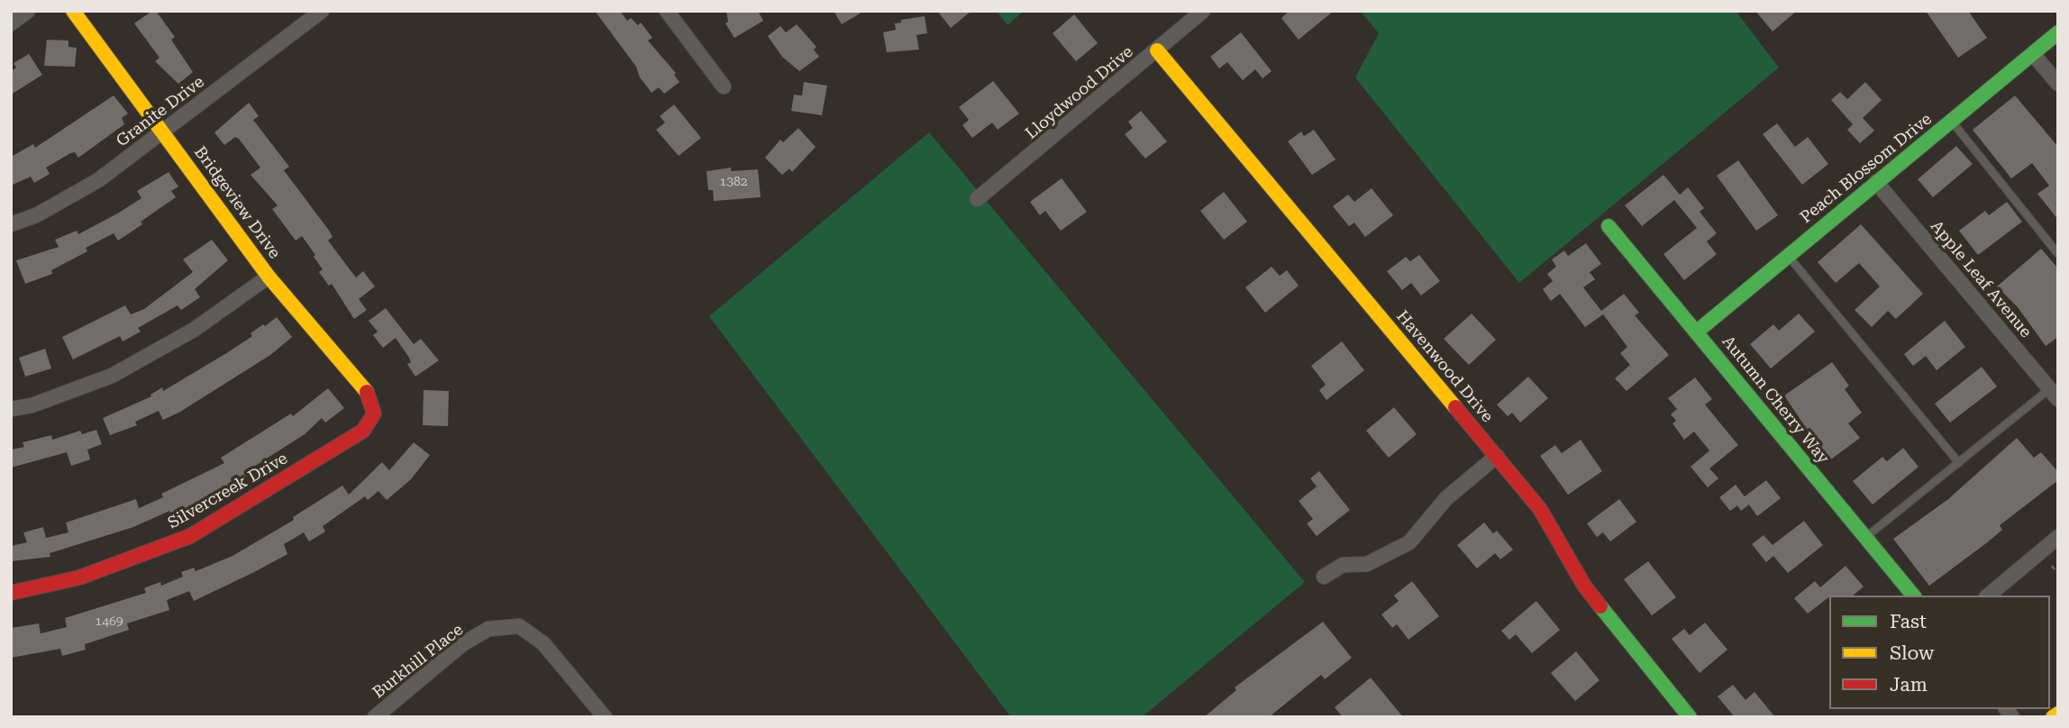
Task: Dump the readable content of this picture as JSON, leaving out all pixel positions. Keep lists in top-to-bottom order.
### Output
{
  "streets": {
    "street": [
      "Lloydwood Drive",
      "Granite Drive",
      "Peach Blossom Drive",
      "Bridgeview Drive",
      "Apple Leaf Avenue",
      "Havenwood Drive",
      "Autumn Cherry Way",
      "Silvercreek Drive",
      "Burkhill Place"
    ]
  },
  "crossings": [
    ["Lloydwood Drive", "Havenwood Drive"],
    ["Granite Drive", "Bridgeview Drive"],
    ["Peach Blossom Drive", "Apple Leaf Avenue"],
    ["Peach Blossom Drive", "Autumn Cherry Way"],
    ["Bridgeview Drive", "Silvercreek Drive"]
  ],
  "house_numbers": ["1382", "1469"],
  "legend": ["Fast", "Slow", "Jam"]
}
